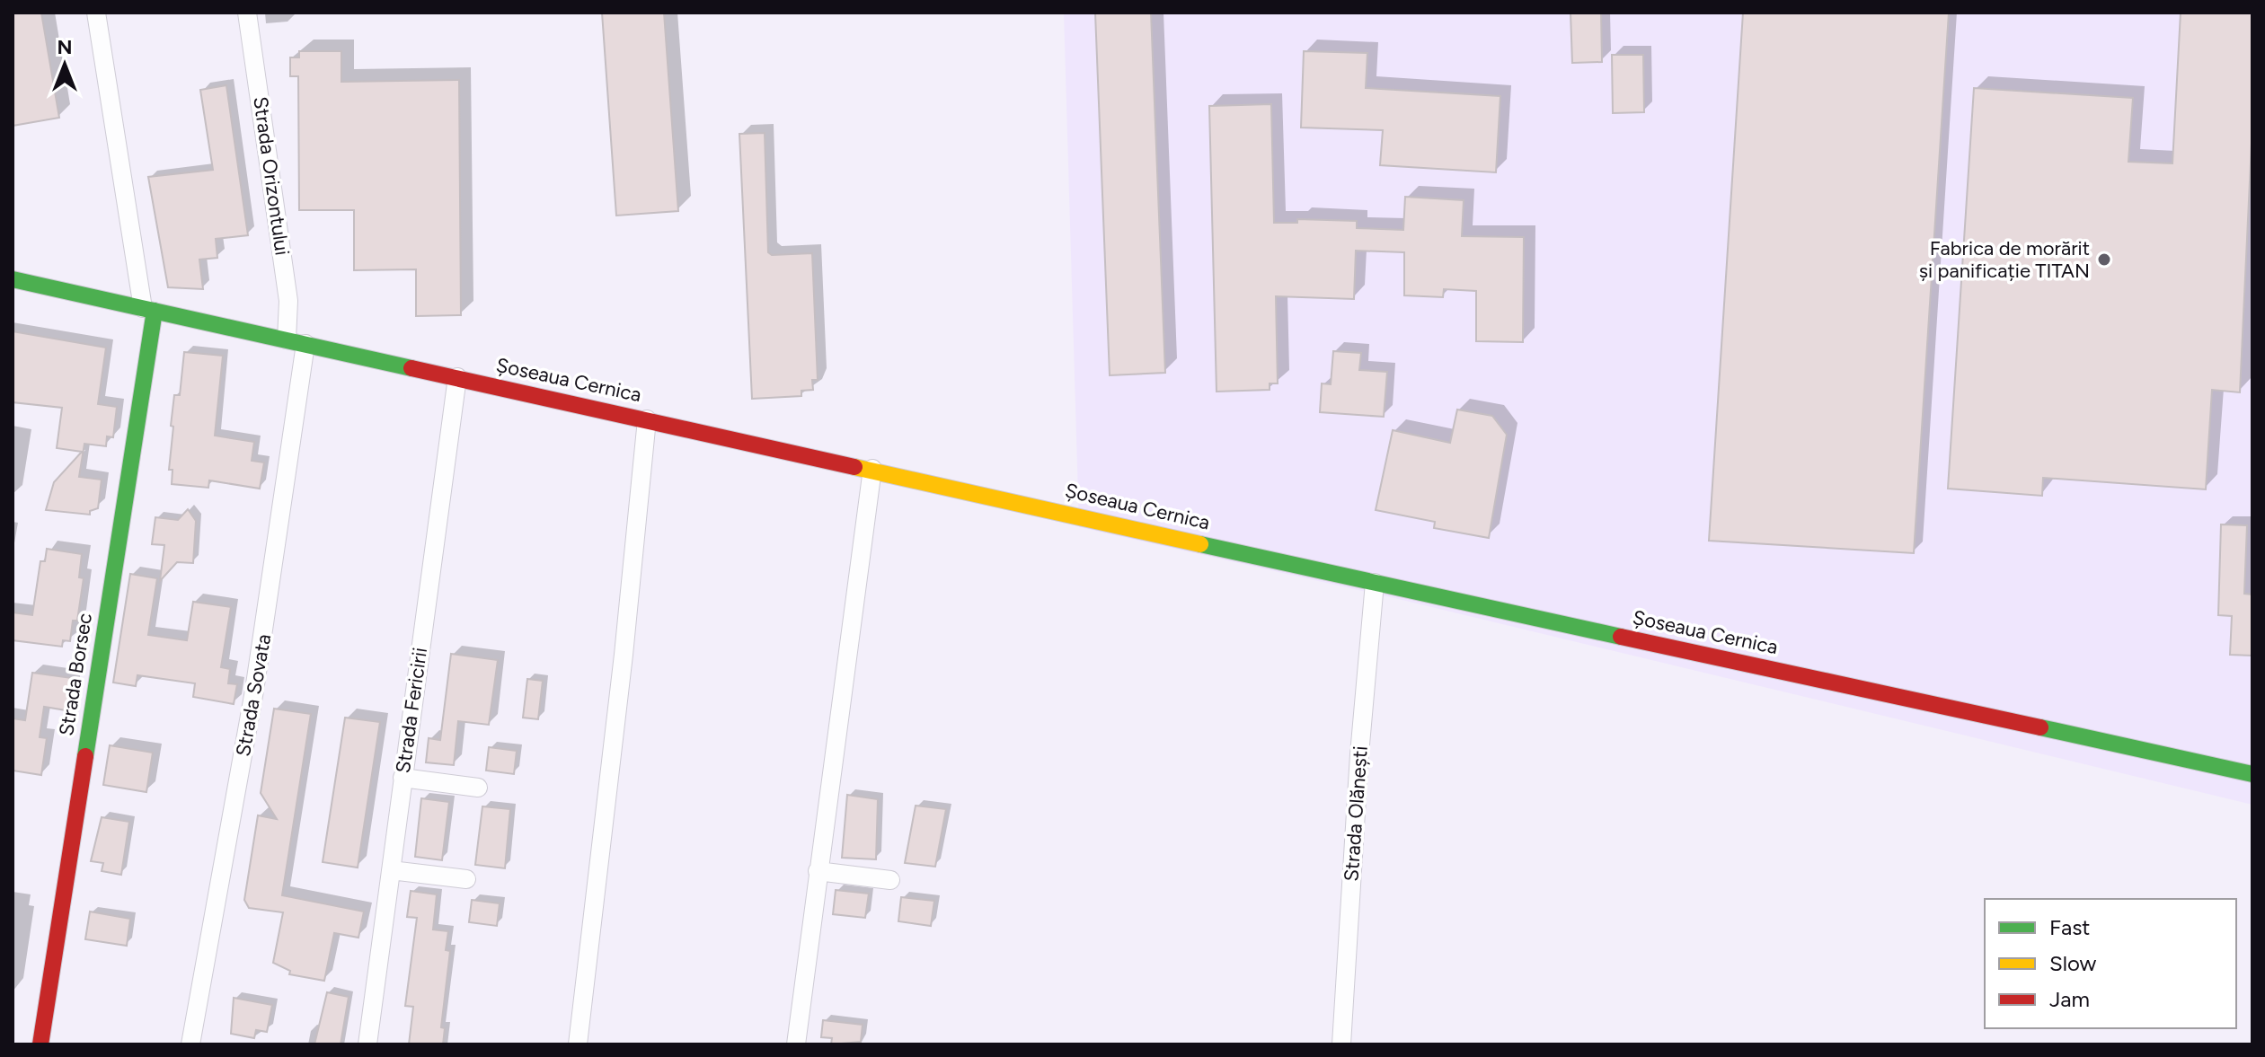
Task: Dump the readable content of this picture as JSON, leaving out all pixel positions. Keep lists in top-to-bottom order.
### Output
{
  "streets": {
    "street": [
      "Strada Orizontului",
      "Șoseaua Cernica",
      "Strada Borsec",
      "Strada Sovata",
      "Strada Fericirii",
      "Strada Olănești"
    ]
  },
  "crossings": [
    ["Strada Orizontului", "Șoseaua Cernica"],
    ["Șoseaua Cernica", "Strada Borsec"],
    ["Șoseaua Cernica", "Strada Sovata"],
    ["Șoseaua Cernica", "Strada Fericirii"],
    ["Șoseaua Cernica", "Strada Olănești"]
  ],
  "places": ["Fabrica de morărit și panificație TITAN"],
  "legend": ["Fast", "Slow", "Jam"],
  "north": "top"
}
